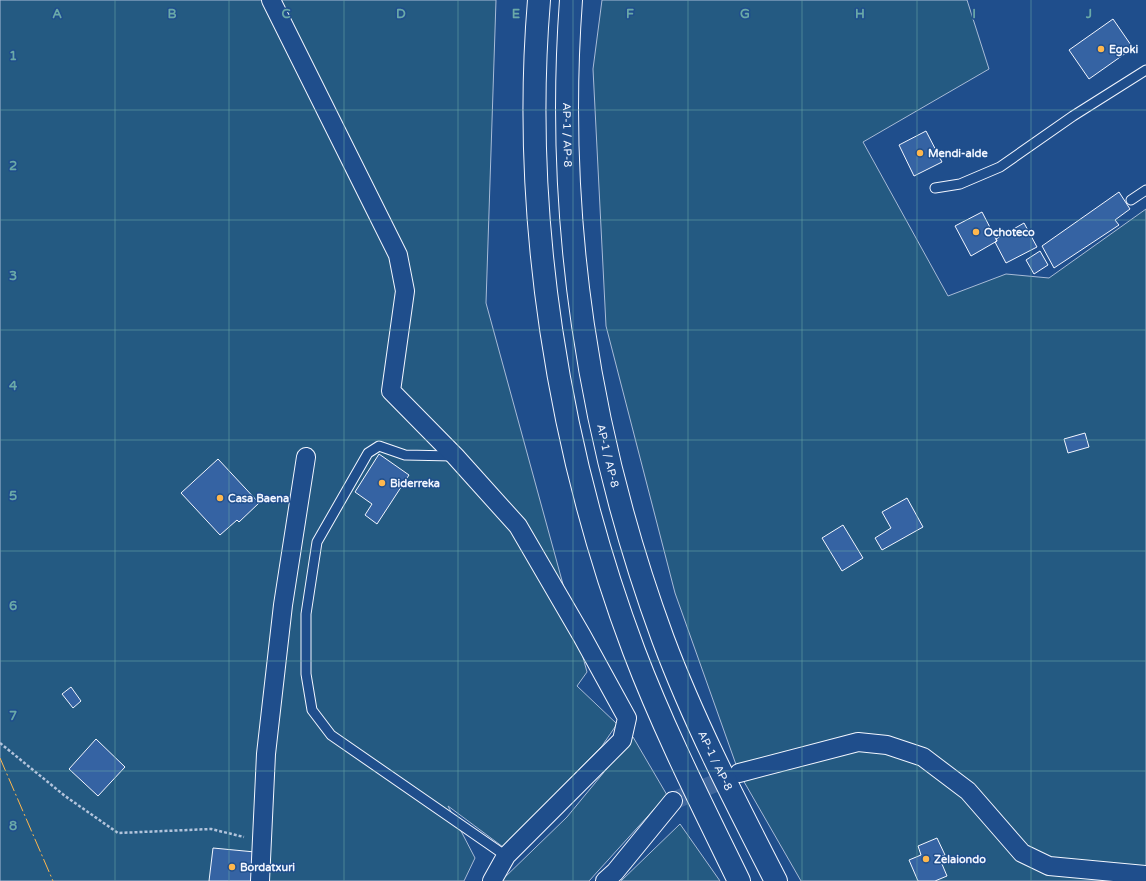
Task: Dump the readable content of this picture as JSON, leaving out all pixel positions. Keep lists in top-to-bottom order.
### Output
{
  "streets": {
    "highway": ["AP-1 / AP-8"]
  },
  "places": [
    "Egoki",
    "Mendi-alde",
    "Ochoteco",
    "Biderreka",
    "Casa Baena",
    "Zelaiondo",
    "Bordatxuri"
  ],
  "grid": {
    "columns": [
      "A",
      "B",
      "C",
      "D",
      "E",
      "F",
      "G",
      "H",
      "I",
      "J"
    ],
    "rows": [
      "1",
      "2",
      "3",
      "4",
      "5",
      "6",
      "7",
      "8"
    ]
  }
}
